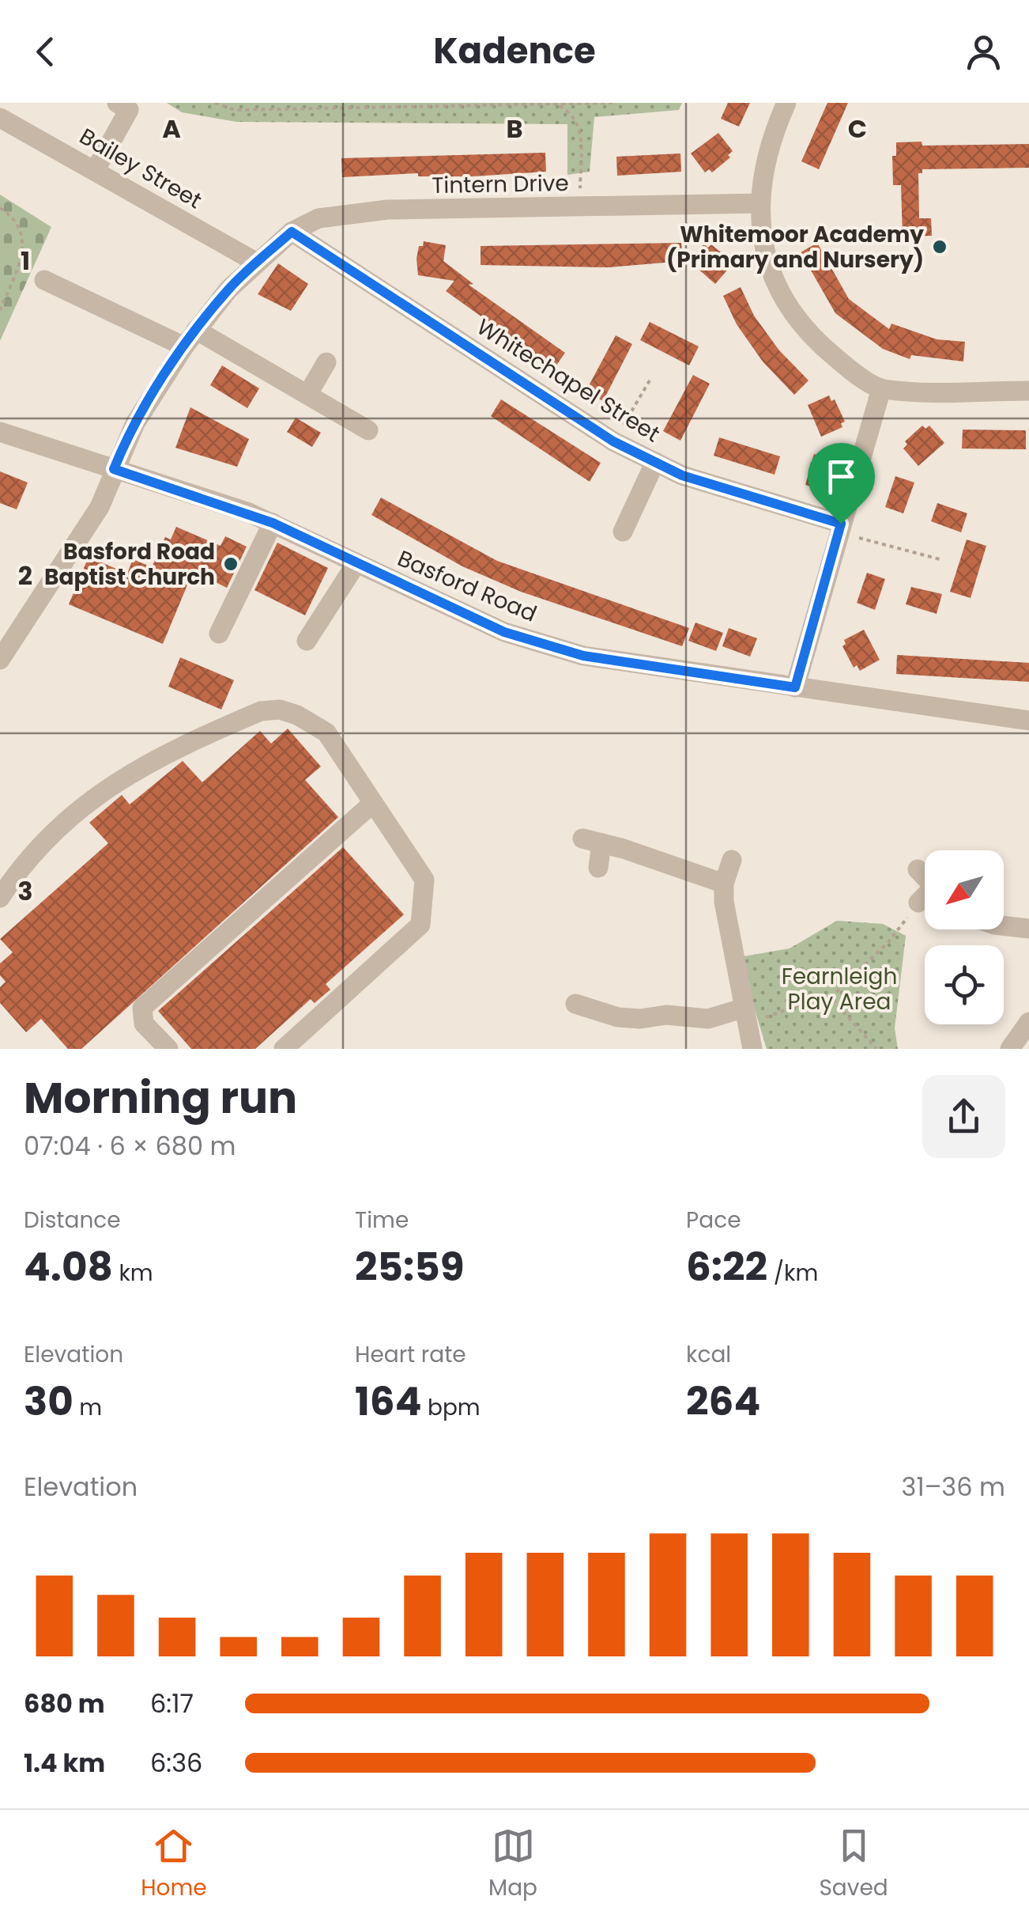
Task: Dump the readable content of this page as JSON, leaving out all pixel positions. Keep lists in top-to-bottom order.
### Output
{
  "streets": {
    "street": [
      "Bailey Street",
      "Tintern Drive",
      "Whitechapel Street",
      "Basford Road"
    ]
  },
  "crossings": [
    ["Bailey Street", "Tintern Drive"],
    ["Tintern Drive", "Whitechapel Street"],
    ["Tintern Drive", "Basford Road"]
  ],
  "parks": ["Fearnleigh Play Area"],
  "places": ["Whitemoor Academy (Primary and Nursery)", "Basford Road Baptist Church"],
  "north": "bottom left",
  "page": {
    "header": "Kadence",
    "heading": ["Morning run", "07:04 · 6 × 680 m"],
    "stats": [
      ["Distance", "4.08 km"],
      ["Time", "25:59"],
      ["Pace", "6:22 /km"],
      ["Elevation", "30 m"],
      ["Heart rate", "164 bpm"],
      ["kcal", "264"]
    ],
    "chart": ["Elevation", "31–36 m"],
    "list": [
      {
        "name": "680 m",
        "note": "6:17"
      },
      {
        "name": "1.4 km",
        "note": "6:36"
      }
    ],
    "tabs": ["Home", "Map", "Saved"]
  },
  "grid": {
    "columns": ["A", "B", "C"],
    "rows": ["1", "2", "3"]
  }
}
